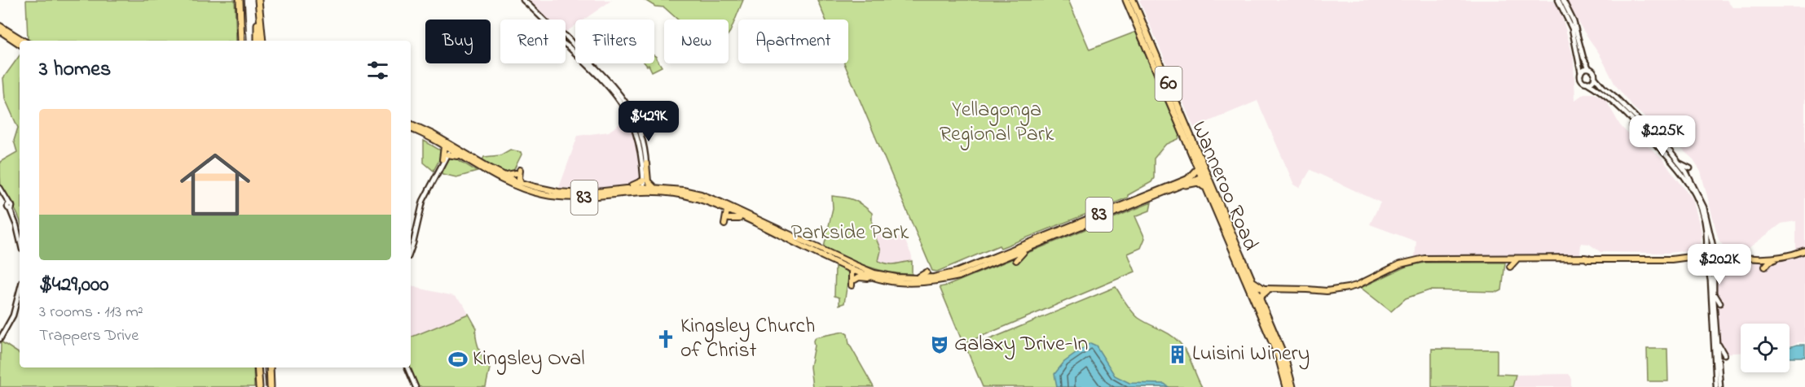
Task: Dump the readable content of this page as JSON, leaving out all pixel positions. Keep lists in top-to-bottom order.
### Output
{
  "streets": {
    "highway": ["60", "Wanneroo Road"],
    "main road": ["83"]
  },
  "crossings": [
    ["Wanneroo Road", "83"]
  ],
  "parks": ["Yellagonga Regional Park", "Parkside Park"],
  "places": {
    "church": ["Kingsley Church of Christ"],
    "theatre": ["Galaxy Drive-In"],
    "building": ["Luisini Winery"],
    "sports": ["Kingsley Oval"]
  },
  "page": {
    "chip": [
      "Buy",
      "Rent",
      "Filters",
      "New",
      "Apartment"
    ],
    "heading": "3 homes",
    "list": [
      {
        "name": "$429,000",
        "note": "3 rooms · 113 m² · Trappers Drive"
      }
    ],
    "price": ["$429K", "$225K", "$202K"]
  }
}
